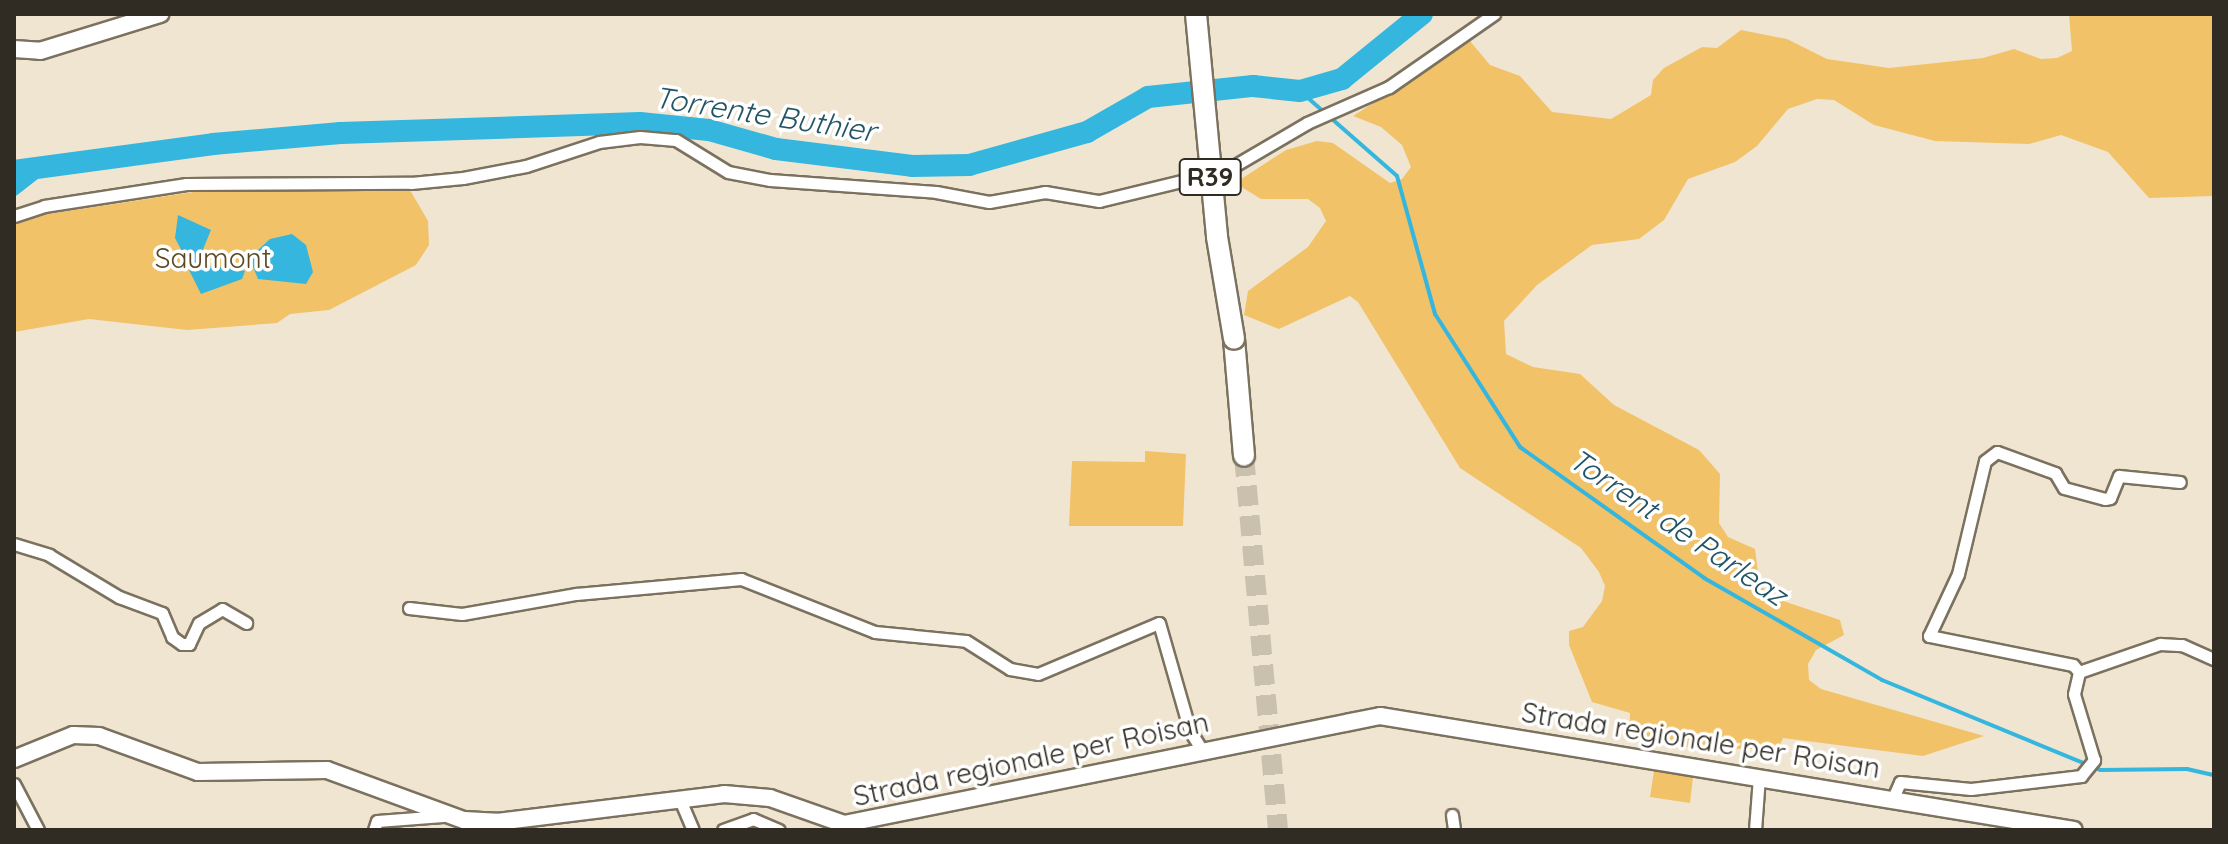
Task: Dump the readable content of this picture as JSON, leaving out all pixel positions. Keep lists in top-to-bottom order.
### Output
{
  "streets": {
    "highway": ["R39"],
    "main road": ["Strada regionale per Roisan"]
  },
  "water": ["Torrente Buthier", "Torrent de Parleaz"],
  "parks": ["Saumont"]
}
